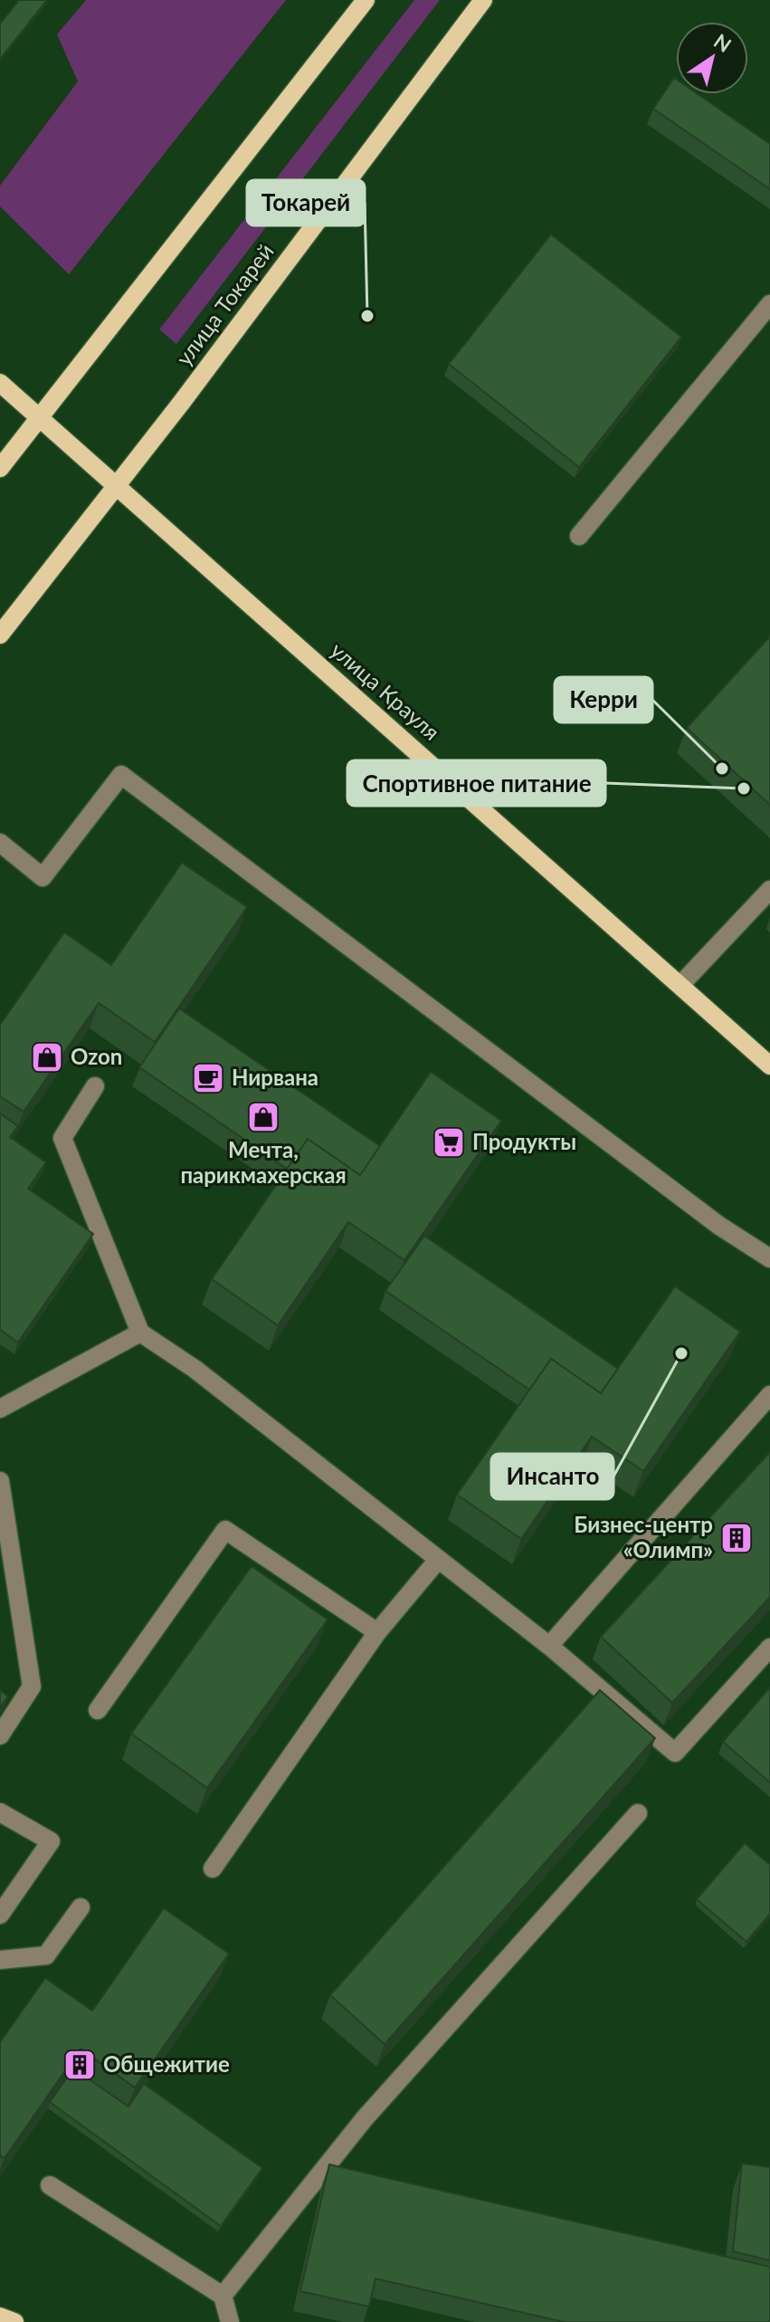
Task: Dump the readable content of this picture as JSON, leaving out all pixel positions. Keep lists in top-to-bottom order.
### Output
{
  "streets": {
    "main road": ["улица Токарей", "улица Крауля"]
  },
  "crossings": [
    ["улица Токарей", "улица Крауля"]
  ],
  "places": {
    "other": [
      "Токарей",
      "Керри",
      "Спортивное питание",
      "Инсанто"
    ],
    "shop": ["Ozon", "Мечта, парикмахерская"],
    "cafe": ["Нирвана"],
    "supermarket": ["Продукты"],
    "building": ["Бизнес-центр «Олимп»", "Общежитие"]
  },
  "north": "top right"
}
